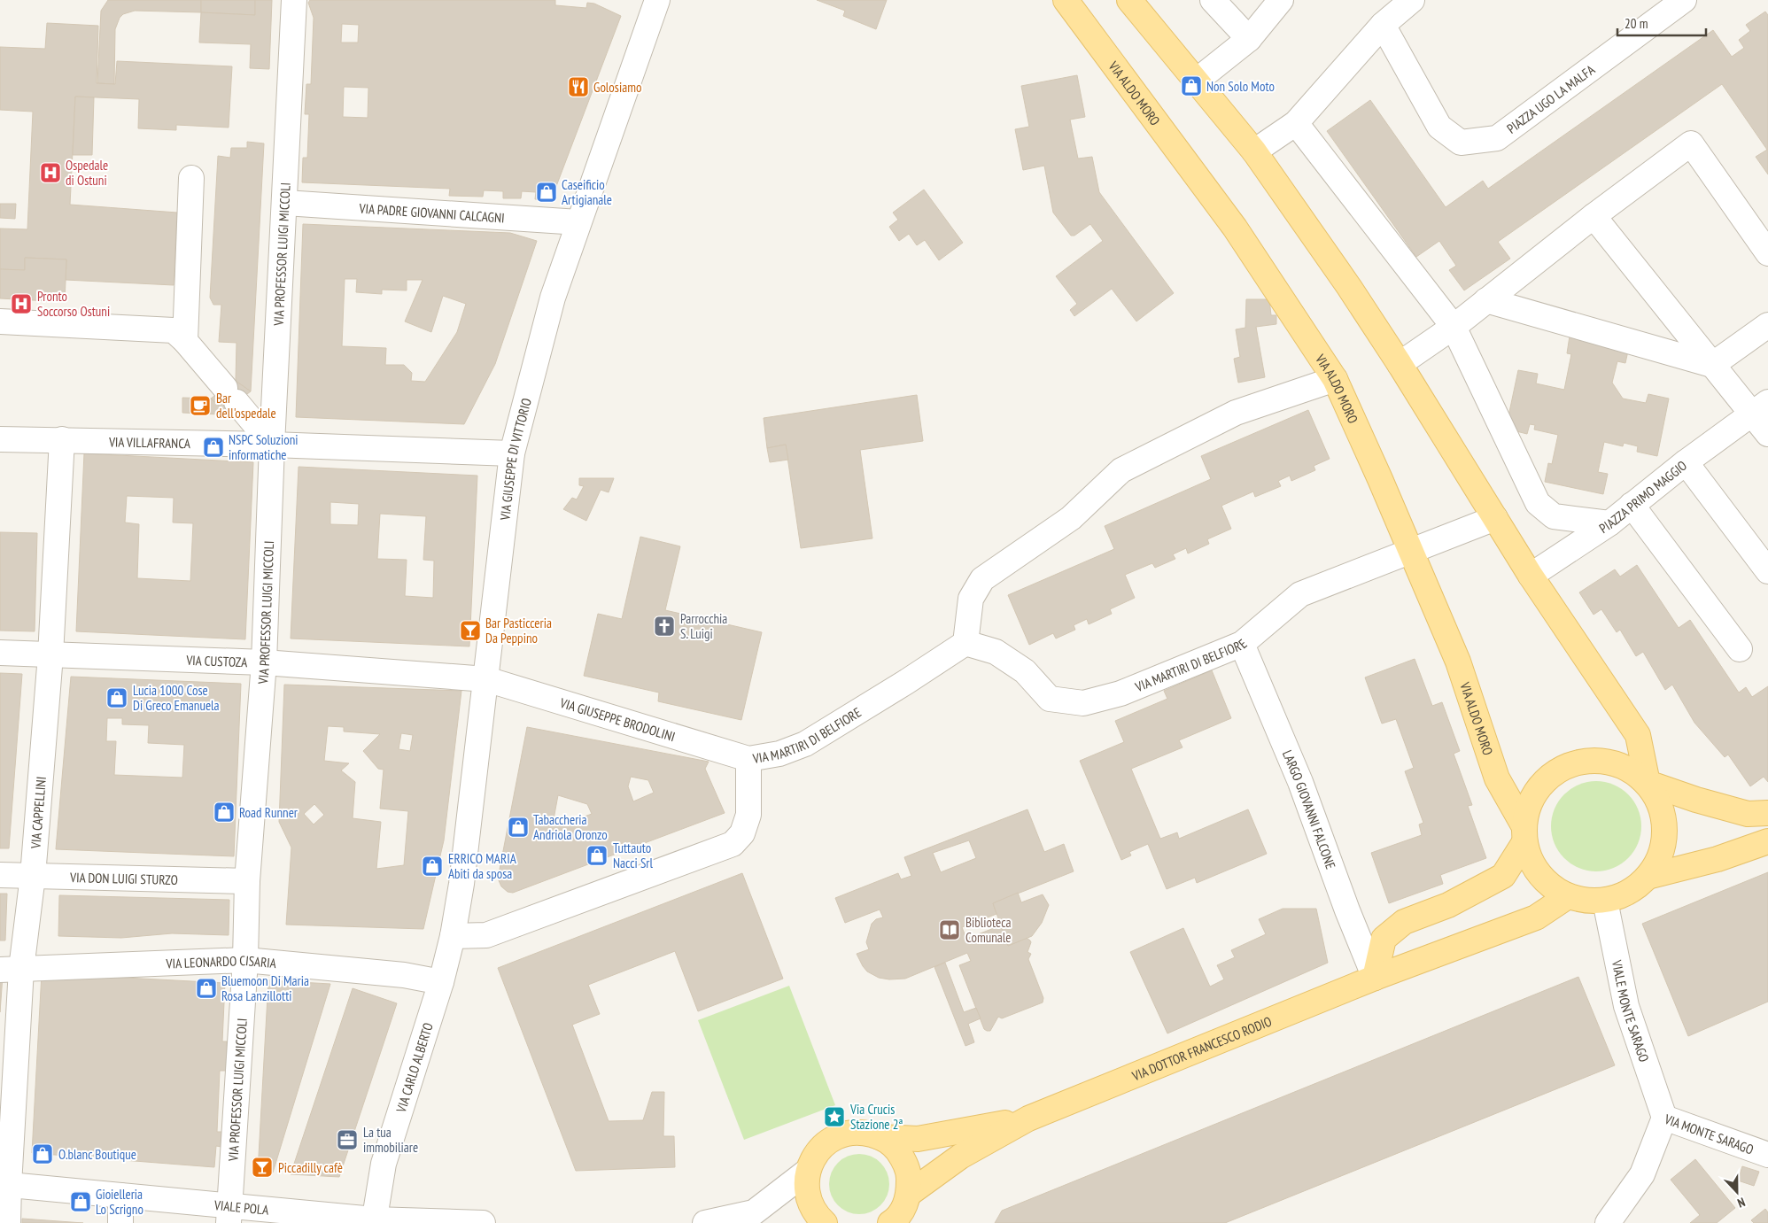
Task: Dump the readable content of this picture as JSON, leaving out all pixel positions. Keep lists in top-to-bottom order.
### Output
{
  "streets": {
    "main road": ["VIA ALDO MORO", "VIA DOTTOR FRANCESCO RODIO"],
    "street": [
      "PIAZZA UGO LA MALFA",
      "VIA PADRE GIOVANNI CALCAGNI",
      "VIA PROFESSOR LUIGI MICCOLI",
      "VIA VILLAFRANCA",
      "VIA GIUSEPPE DI VITTORIO",
      "PIAZZA PRIMO MAGGIO",
      "VIA CUSTOZA",
      "VIA MARTIRI DI BELFIORE",
      "VIA GIUSEPPE BRODOLINI",
      "LARGO GIOVANNI FALCONE",
      "VIA CAPPELLINI",
      "VIA DON LUIGI STURZO",
      "VIA LEONARDO CISARIA",
      "VIALE MONTE SARAGO",
      "VIA CARLO ALBERTO",
      "VIA MONTE SARAGO",
      "VIALE POLA"
    ]
  },
  "crossings": [
    ["VIA ALDO MORO", "VIA MARTIRI DI BELFIORE"],
    ["VIA ALDO MORO", "VIALE MONTE SARAGO"],
    ["VIA ALDO MORO", "VIA DOTTOR FRANCESCO RODIO"],
    ["VIA PADRE GIOVANNI CALCAGNI", "VIA PROFESSOR LUIGI MICCOLI"],
    ["VIA PADRE GIOVANNI CALCAGNI", "VIA GIUSEPPE DI VITTORIO"],
    ["VIA PROFESSOR LUIGI MICCOLI", "VIA VILLAFRANCA"],
    ["VIA PROFESSOR LUIGI MICCOLI", "VIA CUSTOZA"],
    ["VIA PROFESSOR LUIGI MICCOLI", "VIA DON LUIGI STURZO"],
    ["VIA PROFESSOR LUIGI MICCOLI", "VIA LEONARDO CISARIA"],
    ["VIA PROFESSOR LUIGI MICCOLI", "VIALE POLA"],
    ["VIA VILLAFRANCA", "VIA GIUSEPPE DI VITTORIO"],
    ["VIA VILLAFRANCA", "VIA CAPPELLINI"],
    ["VIA GIUSEPPE DI VITTORIO", "VIA CUSTOZA"],
    ["VIA GIUSEPPE DI VITTORIO", "VIA MARTIRI DI BELFIORE"],
    ["VIA GIUSEPPE DI VITTORIO", "VIA GIUSEPPE BRODOLINI"],
    ["VIA GIUSEPPE DI VITTORIO", "VIA CARLO ALBERTO"],
    ["VIA CUSTOZA", "VIA GIUSEPPE BRODOLINI"],
    ["VIA CUSTOZA", "VIA CAPPELLINI"],
    ["VIA MARTIRI DI BELFIORE", "VIA GIUSEPPE BRODOLINI"],
    ["VIA MARTIRI DI BELFIORE", "LARGO GIOVANNI FALCONE"],
    ["VIA MARTIRI DI BELFIORE", "VIA CARLO ALBERTO"],
    ["LARGO GIOVANNI FALCONE", "VIA DOTTOR FRANCESCO RODIO"],
    ["VIA CAPPELLINI", "VIA DON LUIGI STURZO"],
    ["VIA CAPPELLINI", "VIA LEONARDO CISARIA"],
    ["VIA CAPPELLINI", "VIALE POLA"],
    ["VIA LEONARDO CISARIA", "VIA CARLO ALBERTO"],
    ["VIALE MONTE SARAGO", "VIA DOTTOR FRANCESCO RODIO"],
    ["VIALE MONTE SARAGO", "VIA MONTE SARAGO"],
    ["VIA CARLO ALBERTO", "VIALE POLA"]
  ],
  "places": {
    "shop": [
      "Non Solo Moto",
      "Caseificio Artigianale",
      "NSPC Soluzioni informatiche",
      "Lucia 1000 Cose Di Greco Emanuela",
      "Road Runner",
      "Tabaccheria Andriola Oronzo",
      "Tuttauto Nacci Srl",
      "ERRICO MARIA Abiti da sposa",
      "Bluemoon Di Maria Rosa Lanzillotti",
      "O.blanc Boutique",
      "Gioielleria Lo Scrigno"
    ],
    "restaurant": ["Golosiamo"],
    "hospital": ["Ospedale di Ostuni", "Pronto Soccorso Ostuni"],
    "cafe": ["Bar dell'ospedale"],
    "church": ["Parrocchia S. Luigi"],
    "bar": ["Bar Pasticceria Da Peppino", "Piccadilly cafè"],
    "library": ["Biblioteca Comunale"],
    "place": ["Via Crucis Stazione 2ª"],
    "office": ["La tua immobiliare"]
  },
  "scale_bar": "20 m",
  "north": "bottom"
}
